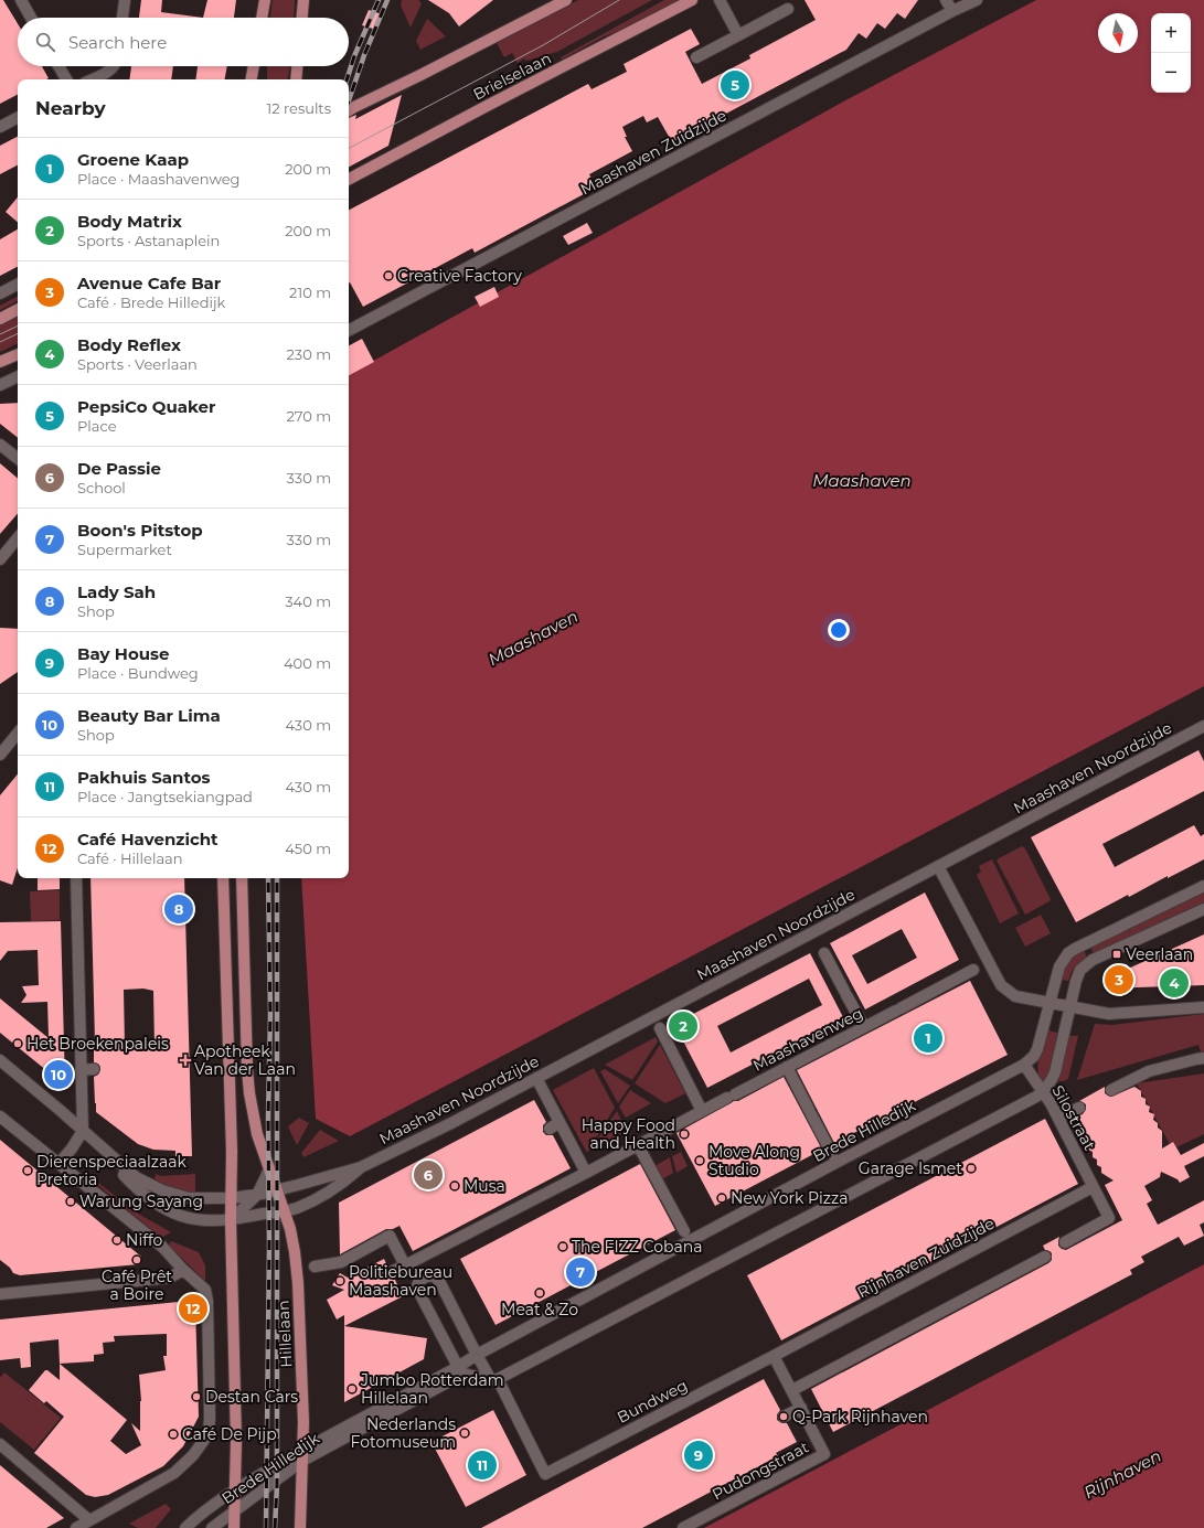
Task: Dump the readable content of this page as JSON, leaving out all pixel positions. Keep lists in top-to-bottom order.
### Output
{
  "streets": {
    "main road": ["Brielselaan", "Hillelaan"],
    "street": [
      "Maashaven Zuidzijde",
      "Maashaven Noordzijde",
      "Maashavenweg",
      "Silostraat",
      "Brede Hilledijk",
      "Rijnhaven Zuidzijde",
      "Bundweg",
      "Pudongstraat"
    ]
  },
  "crossings": [
    ["Maashaven Noordzijde", "Hillelaan"],
    ["Silostraat", "Brede Hilledijk"],
    ["Silostraat", "Rijnhaven Zuidzijde"],
    ["Brede Hilledijk", "Hillelaan"],
    ["Brede Hilledijk", "Bundweg"],
    ["Rijnhaven Zuidzijde", "Bundweg"],
    ["Rijnhaven Zuidzijde", "Pudongstraat"],
    ["Bundweg", "Pudongstraat"]
  ],
  "water": ["Maashaven", "Rijnhaven"],
  "places": {
    "other": [
      "Creative Factory",
      "Het Broekenpaleis",
      "Happy Food and Health",
      "Move Along Studio",
      "Garage Ismet",
      "Dierenspeciaalzaak Pretoria",
      "Musa",
      "New York Pizza",
      "Warung Sayang",
      "Niffo",
      "The FIZZ Cobana",
      "Café Prêt a Boire",
      "Politiebureau Maashaven",
      "Meat & Zo",
      "Jumbo Rotterdam Hillelaan",
      "Destan Cars",
      "Q-Park Rijnhaven",
      "Nederlands Fotomuseum",
      "Café De Pijp"
    ],
    "transit": ["Veerlaan"],
    "health": ["Apotheek Van der Laan"]
  },
  "north": "bottom",
  "page": {
    "map_buttons": ["+", "−"],
    "search": "Search here",
    "pins": [
      "5",
      "8",
      "3",
      "4",
      "2",
      "1",
      "10",
      "6",
      "7",
      "12",
      "9",
      "11"
    ],
    "heading": ["Nearby", "12 results"],
    "list": [
      {
        "mark": "1",
        "name": "Groene Kaap",
        "note": "Place · Maashavenweg",
        "value": "200 m"
      },
      {
        "mark": "2",
        "name": "Body Matrix",
        "note": "Sports · Astanaplein",
        "value": "200 m"
      },
      {
        "mark": "3",
        "name": "Avenue Cafe Bar",
        "note": "Café · Brede Hilledijk",
        "value": "210 m"
      },
      {
        "mark": "4",
        "name": "Body Reflex",
        "note": "Sports · Veerlaan",
        "value": "230 m"
      },
      {
        "mark": "5",
        "name": "PepsiCo Quaker",
        "note": "Place",
        "value": "270 m"
      },
      {
        "mark": "6",
        "name": "De Passie",
        "note": "School",
        "value": "330 m"
      },
      {
        "mark": "7",
        "name": "Boon's Pitstop",
        "note": "Supermarket",
        "value": "330 m"
      },
      {
        "mark": "8",
        "name": "Lady Sah",
        "note": "Shop",
        "value": "340 m"
      },
      {
        "mark": "9",
        "name": "Bay House",
        "note": "Place · Bundweg",
        "value": "400 m"
      },
      {
        "mark": "10",
        "name": "Beauty Bar Lima",
        "note": "Shop",
        "value": "430 m"
      },
      {
        "mark": "11",
        "name": "Pakhuis Santos",
        "note": "Place · Jangtsekiangpad",
        "value": "430 m"
      },
      {
        "mark": "12",
        "name": "Café Havenzicht",
        "note": "Café · Hillelaan",
        "value": "450 m"
      }
    ]
  }
}
